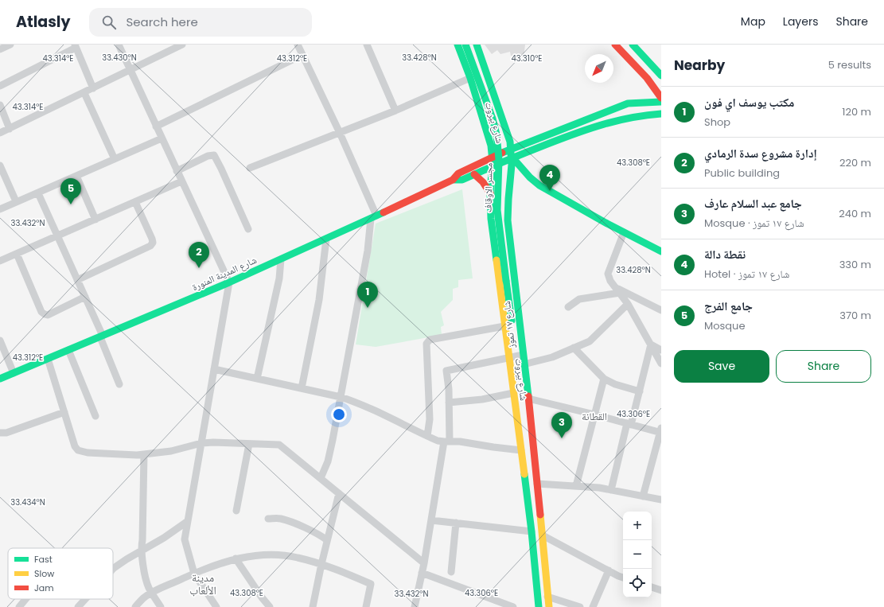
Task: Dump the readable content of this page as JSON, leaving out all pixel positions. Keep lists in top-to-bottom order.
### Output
{
  "streets": {
    "street": [
      "شارع بيروت",
      "مجسر الاوقاف",
      "شارع المدينة المنورة",
      "شارع ١٧ تموز"
    ]
  },
  "crossings": [
    ["شارع بيروت", "مجسر الاوقاف"],
    ["مجسر الاوقاف", "شارع ١٧ تموز"]
  ],
  "districts": ["القطانة", "مدينة الألعاب"],
  "legend": ["Fast", "Slow", "Jam"],
  "north": "bottom left",
  "page": {
    "header": "Atlasly",
    "search": "Search here",
    "nav": ["Map", "Layers", "Share"],
    "heading": ["Nearby", "5 results"],
    "list": [
      {
        "mark": "1",
        "name": "مكتب يوسف اي فون",
        "note": "Shop",
        "value": "120 m"
      },
      {
        "mark": "2",
        "name": "إدارة مشروع سدة الرمادي",
        "note": "Public building",
        "value": "220 m"
      },
      {
        "mark": "3",
        "name": "جامع عبد السلام عارف",
        "note": "Mosque · شارع ١٧ تموز",
        "value": "240 m"
      },
      {
        "mark": "4",
        "name": "نقطة دالة",
        "note": "Hotel · شارع ١٧ تموز",
        "value": "330 m"
      },
      {
        "mark": "5",
        "name": "جامع الفرج",
        "note": "Mosque",
        "value": "370 m"
      }
    ],
    "pins": [
      "4",
      "5",
      "2",
      "1",
      "3"
    ],
    "buttons": ["Save", "Share"],
    "map_buttons": ["+", "−"]
  },
  "coordinates": [
    "33.430°N",
    "33.428°N",
    "43.314°E",
    "43.312°E",
    "43.310°E",
    "43.308°E",
    "33.432°N",
    "43.306°E",
    "33.434°N"
  ]
}
